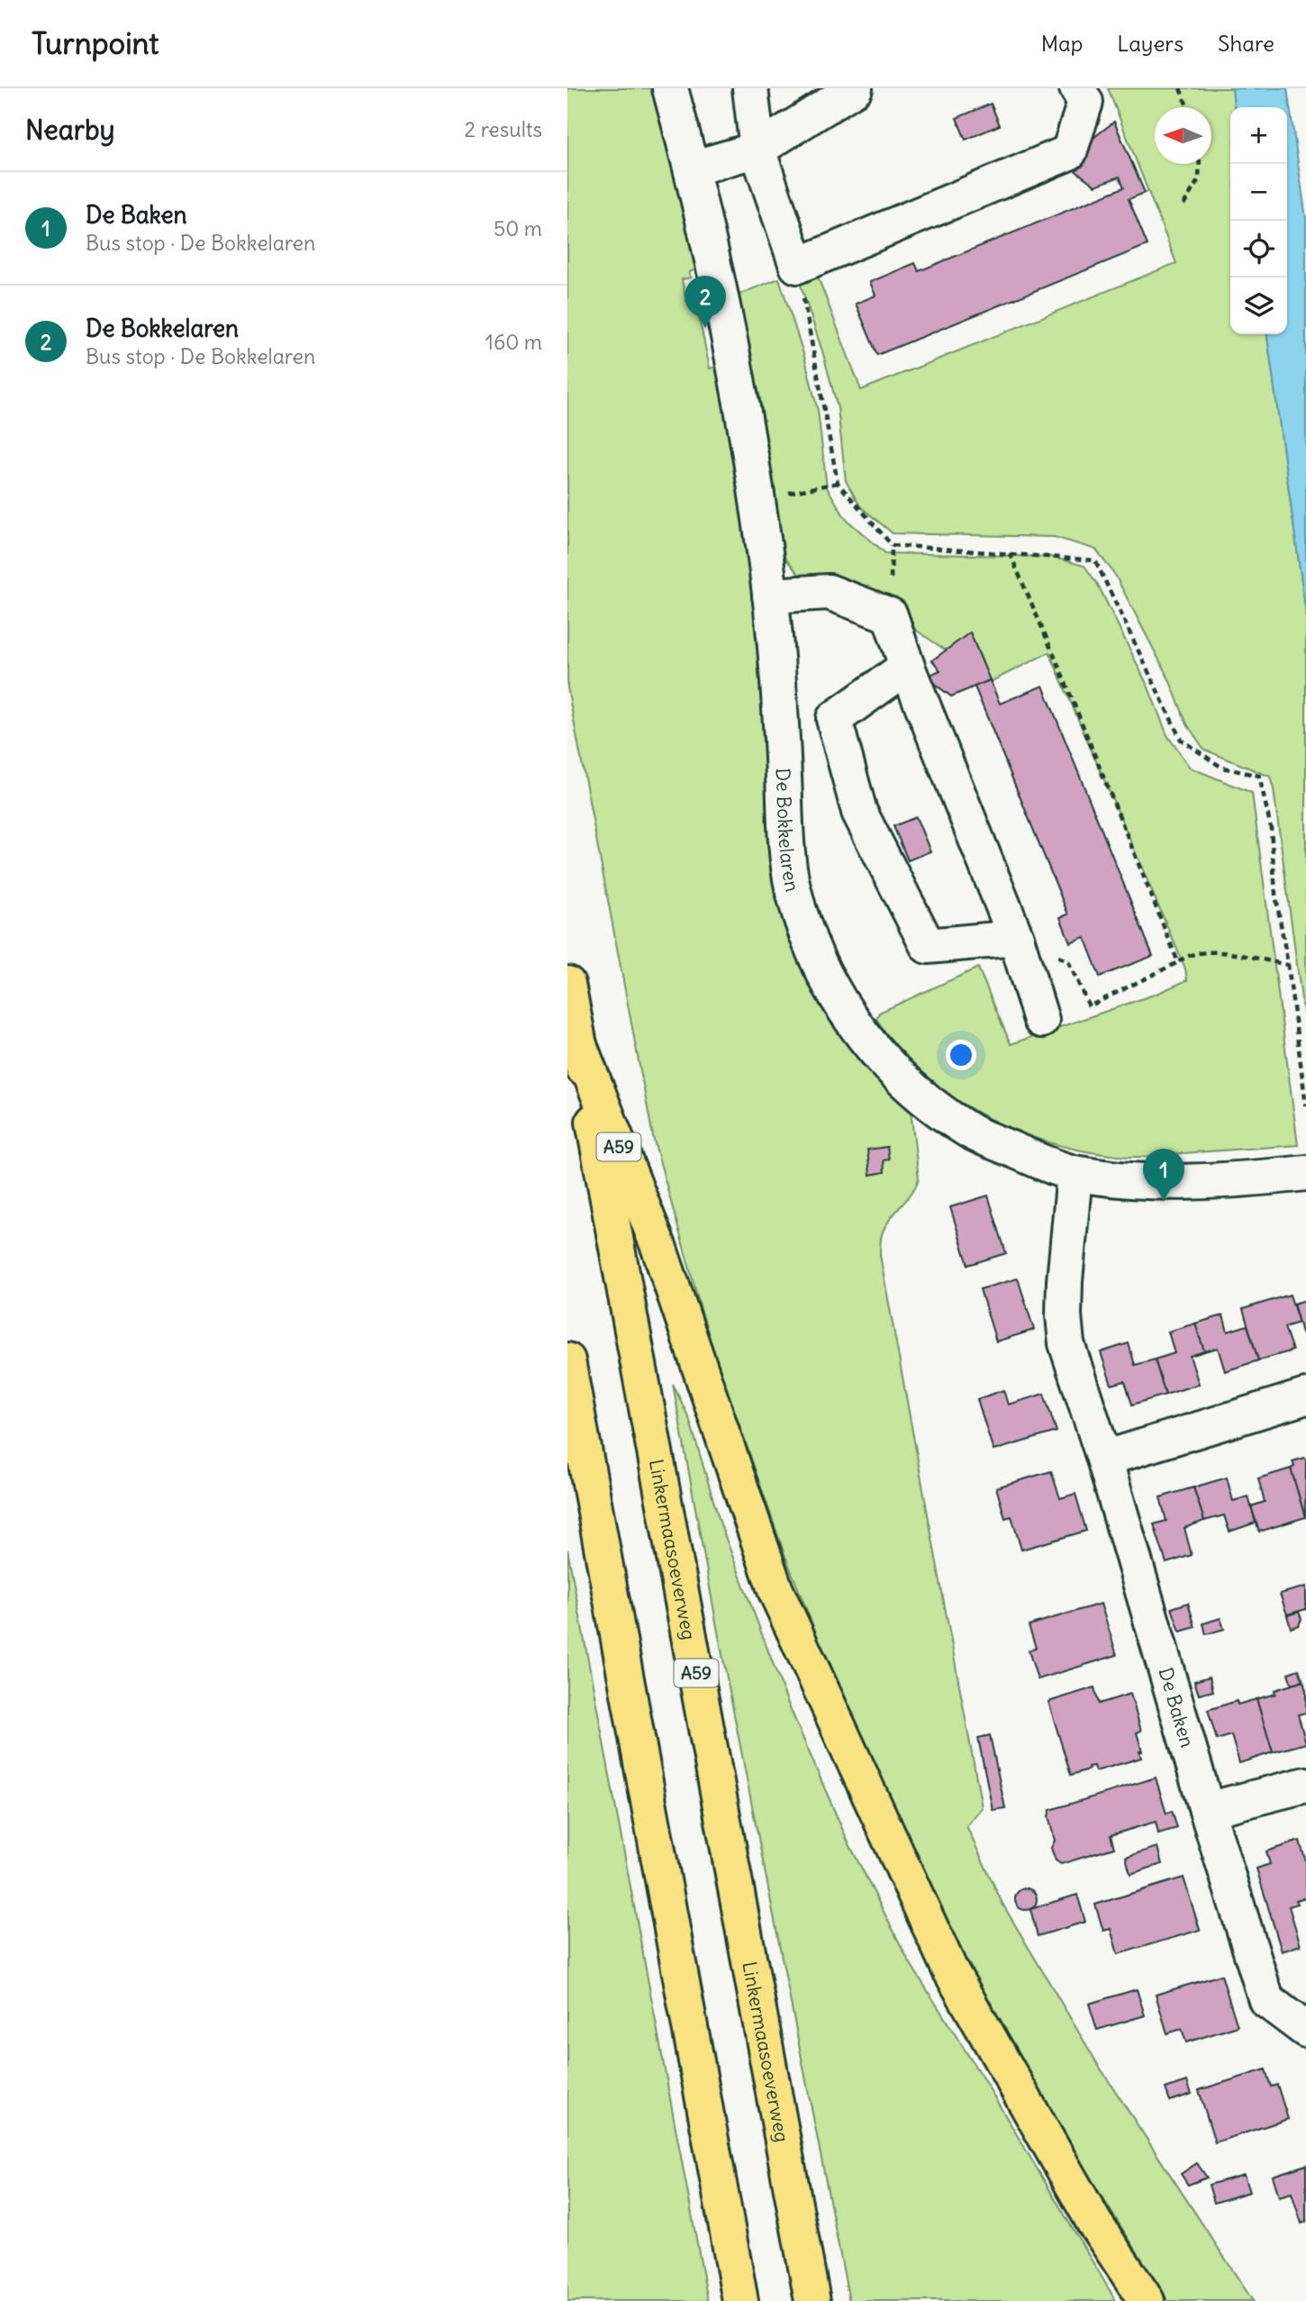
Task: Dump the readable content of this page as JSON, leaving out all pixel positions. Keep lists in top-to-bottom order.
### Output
{
  "streets": {
    "highway": ["A59", "Linkermaasoeverweg"],
    "street": ["De Bokkelaren", "De Baken"]
  },
  "crossings": [
    ["De Bokkelaren", "De Baken"],
    ["A59", "Linkermaasoeverweg"]
  ],
  "north": "left",
  "page": {
    "header": "Turnpoint",
    "nav": ["Map", "Layers", "Share"],
    "heading": ["Nearby", "2 results"],
    "map_buttons": ["+", "−"],
    "list": [
      {
        "mark": "1",
        "name": "De Baken",
        "note": "Bus stop · De Bokkelaren",
        "value": "50 m"
      },
      {
        "mark": "2",
        "name": "De Bokkelaren",
        "note": "Bus stop · De Bokkelaren",
        "value": "160 m"
      }
    ],
    "pins": ["2", "1"]
  }
}
